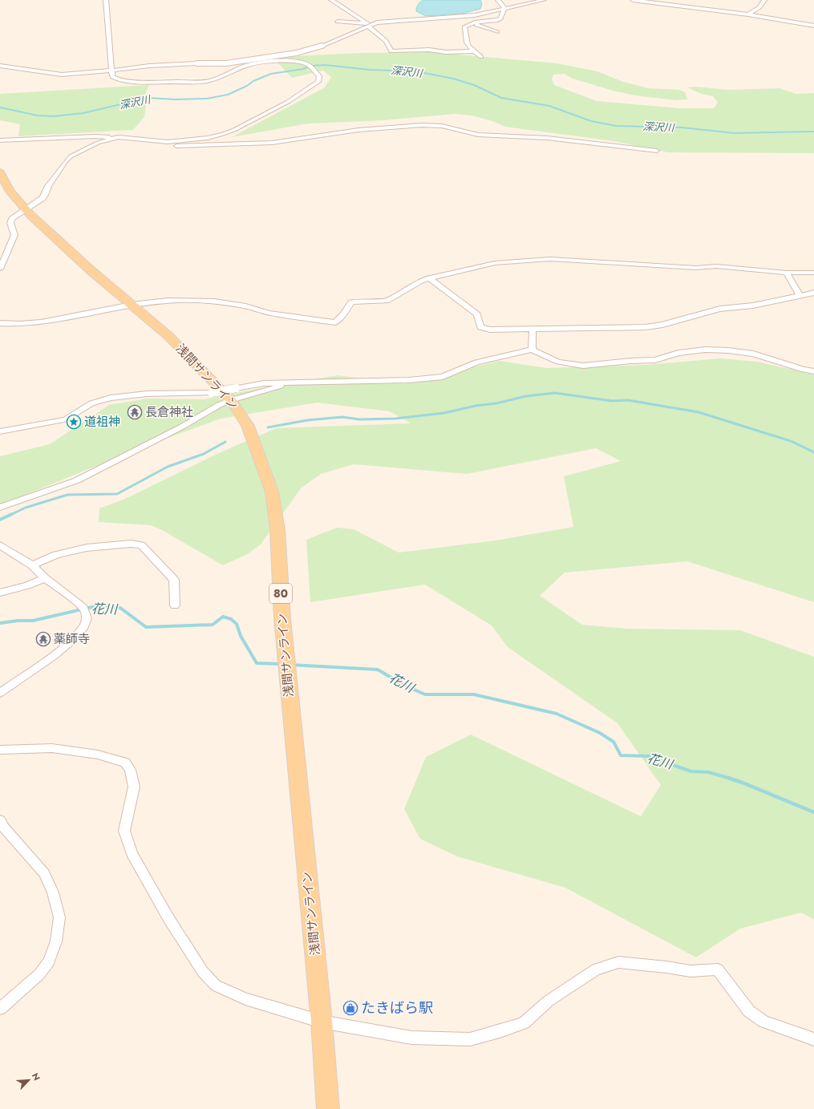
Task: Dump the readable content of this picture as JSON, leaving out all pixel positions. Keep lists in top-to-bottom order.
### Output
{
  "streets": {
    "main road": ["浅間サンライン", "80"]
  },
  "water": ["深沢川", "花川"],
  "places": {
    "temple": ["長倉神社", "薬師寺"],
    "place": ["道祖神"],
    "shop": ["たきばら駅"]
  },
  "north": "top right"
}
